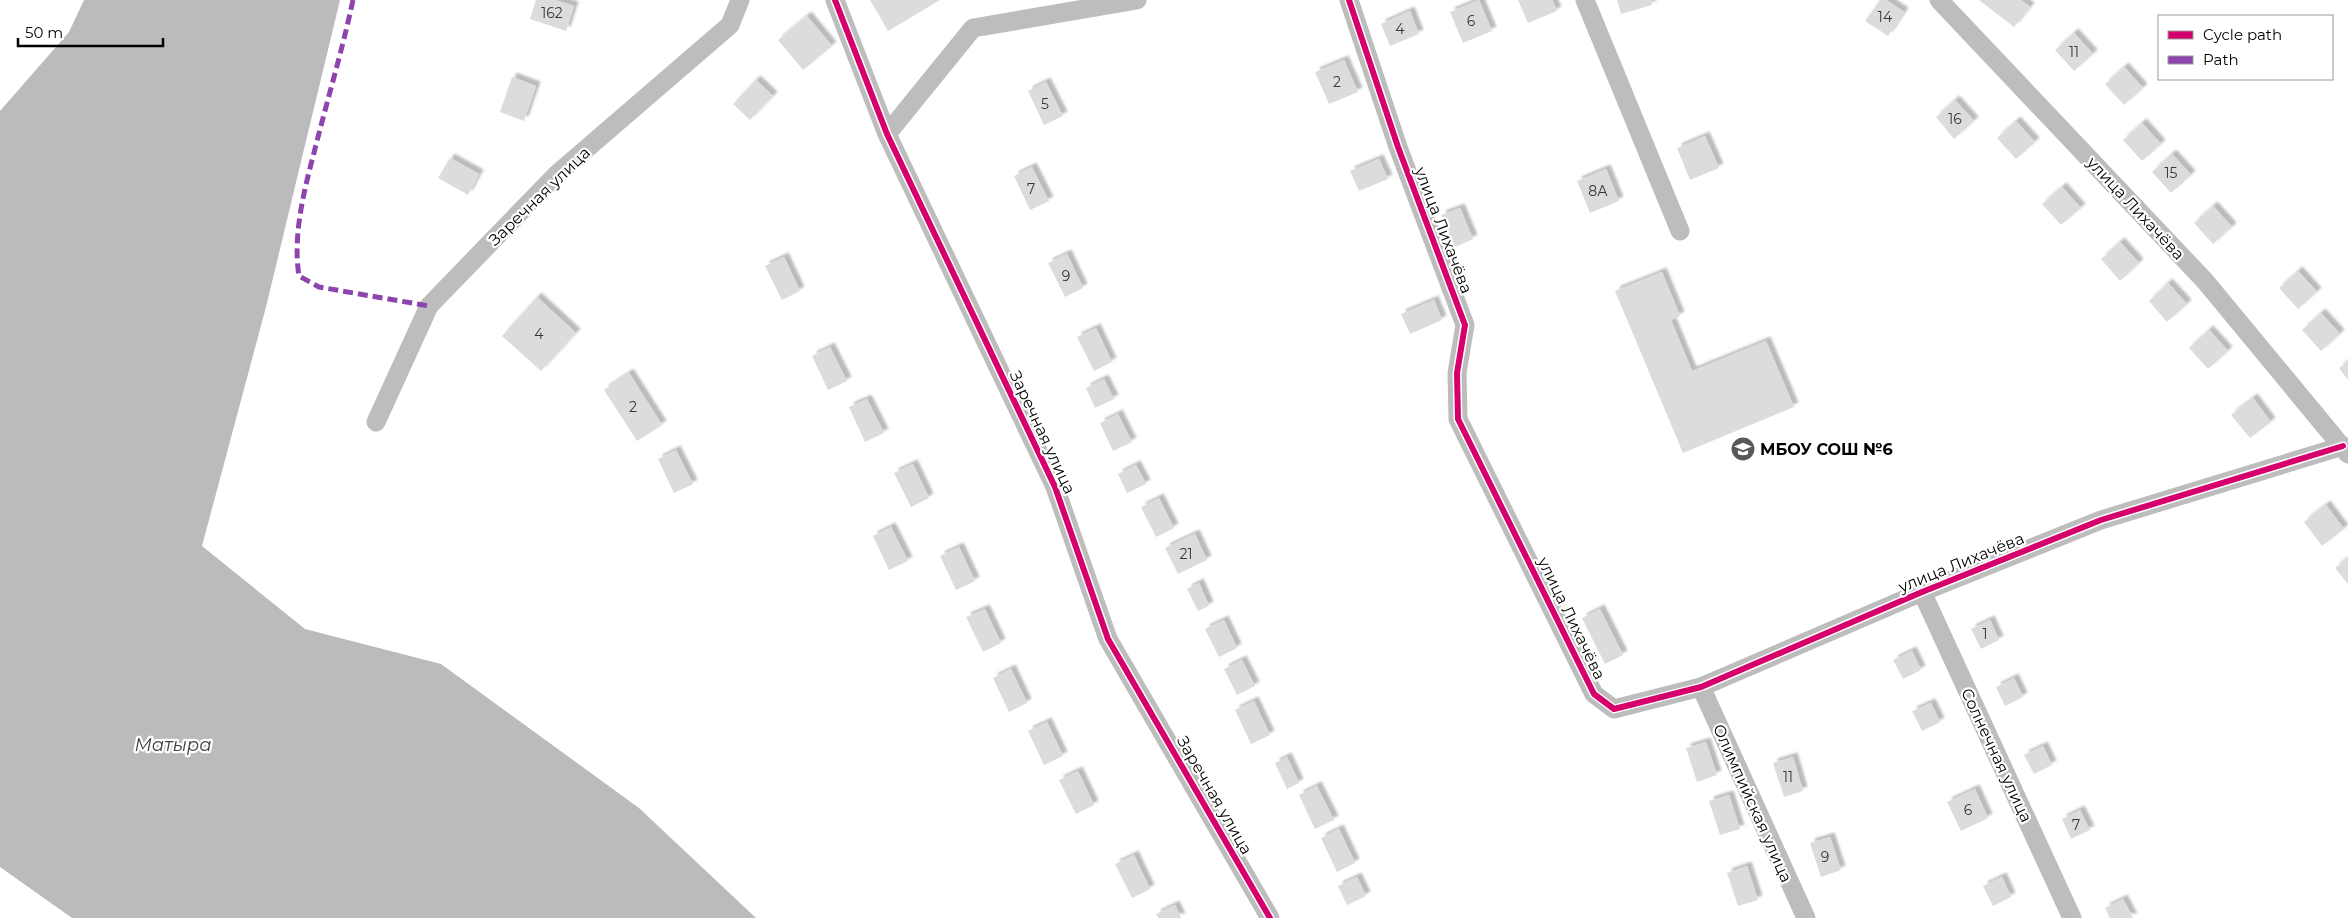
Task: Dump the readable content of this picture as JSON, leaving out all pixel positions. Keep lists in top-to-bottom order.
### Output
{
  "streets": {
    "street": [
      "Заречная улица",
      "улица Лихачёва",
      "Солнечная улица",
      "Олимпийская улица"
    ]
  },
  "crossings": [
    ["улица Лихачёва", "Солнечная улица"],
    ["улица Лихачёва", "Олимпийская улица"]
  ],
  "water": ["Матыра"],
  "places": {
    "school or university": ["МБОУ СОШ №6"]
  },
  "house_numbers": [
    "162",
    "14",
    "6",
    "4",
    "11",
    "2",
    "5",
    "16",
    "15",
    "7",
    "8А",
    "9",
    "4",
    "2",
    "21",
    "1",
    "11",
    "6",
    "7",
    "9"
  ],
  "legend": ["Cycle path", "Path"],
  "scale_bar": "50 m"
}
